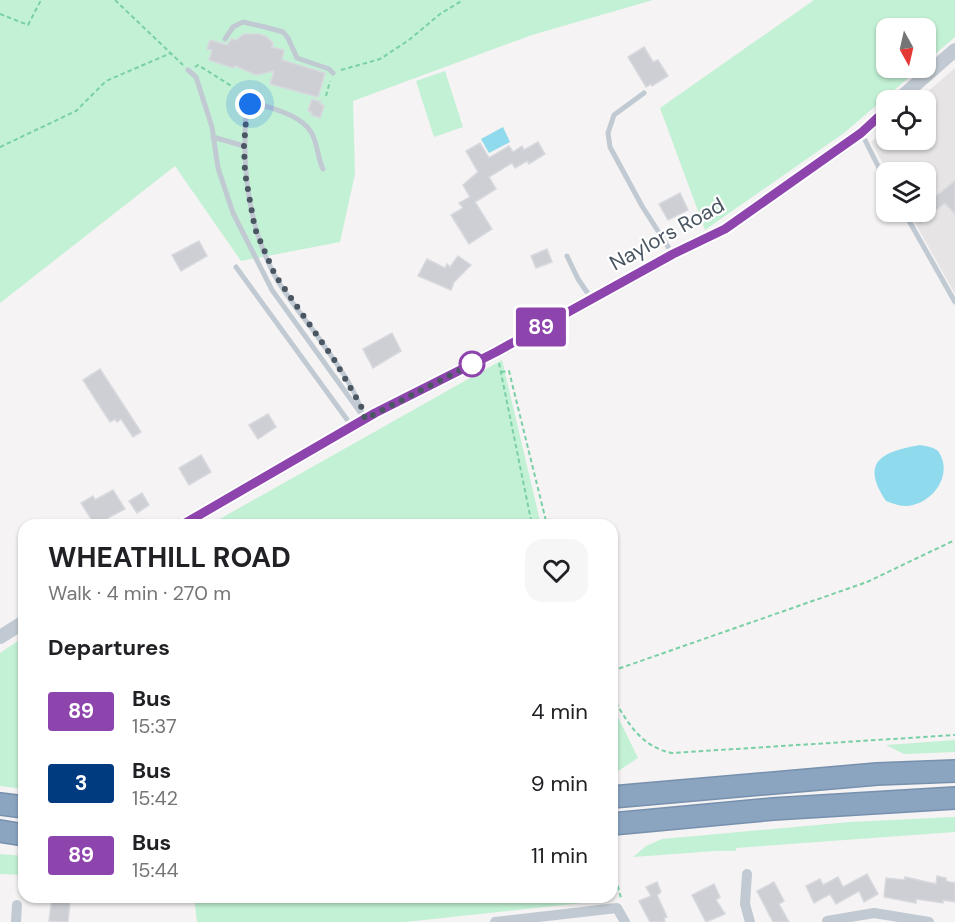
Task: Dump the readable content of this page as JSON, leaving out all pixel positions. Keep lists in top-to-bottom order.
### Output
{
  "streets": {
    "street": ["Naylors Road"]
  },
  "lines": ["bus line 89"],
  "north": "bottom",
  "page": {
    "on_map": "89",
    "heading": [
      ["WHEATHILL ROAD", "Walk · 4 min · 270 m"],
      "Departures"
    ],
    "list": [
      {
        "mark": "89",
        "name": "Bus",
        "note": "15:37",
        "value": "4 min"
      },
      {
        "mark": "3",
        "name": "Bus",
        "note": "15:42",
        "value": "9 min"
      },
      {
        "mark": "89",
        "name": "Bus",
        "note": "15:44",
        "value": "11 min"
      }
    ]
  }
}
